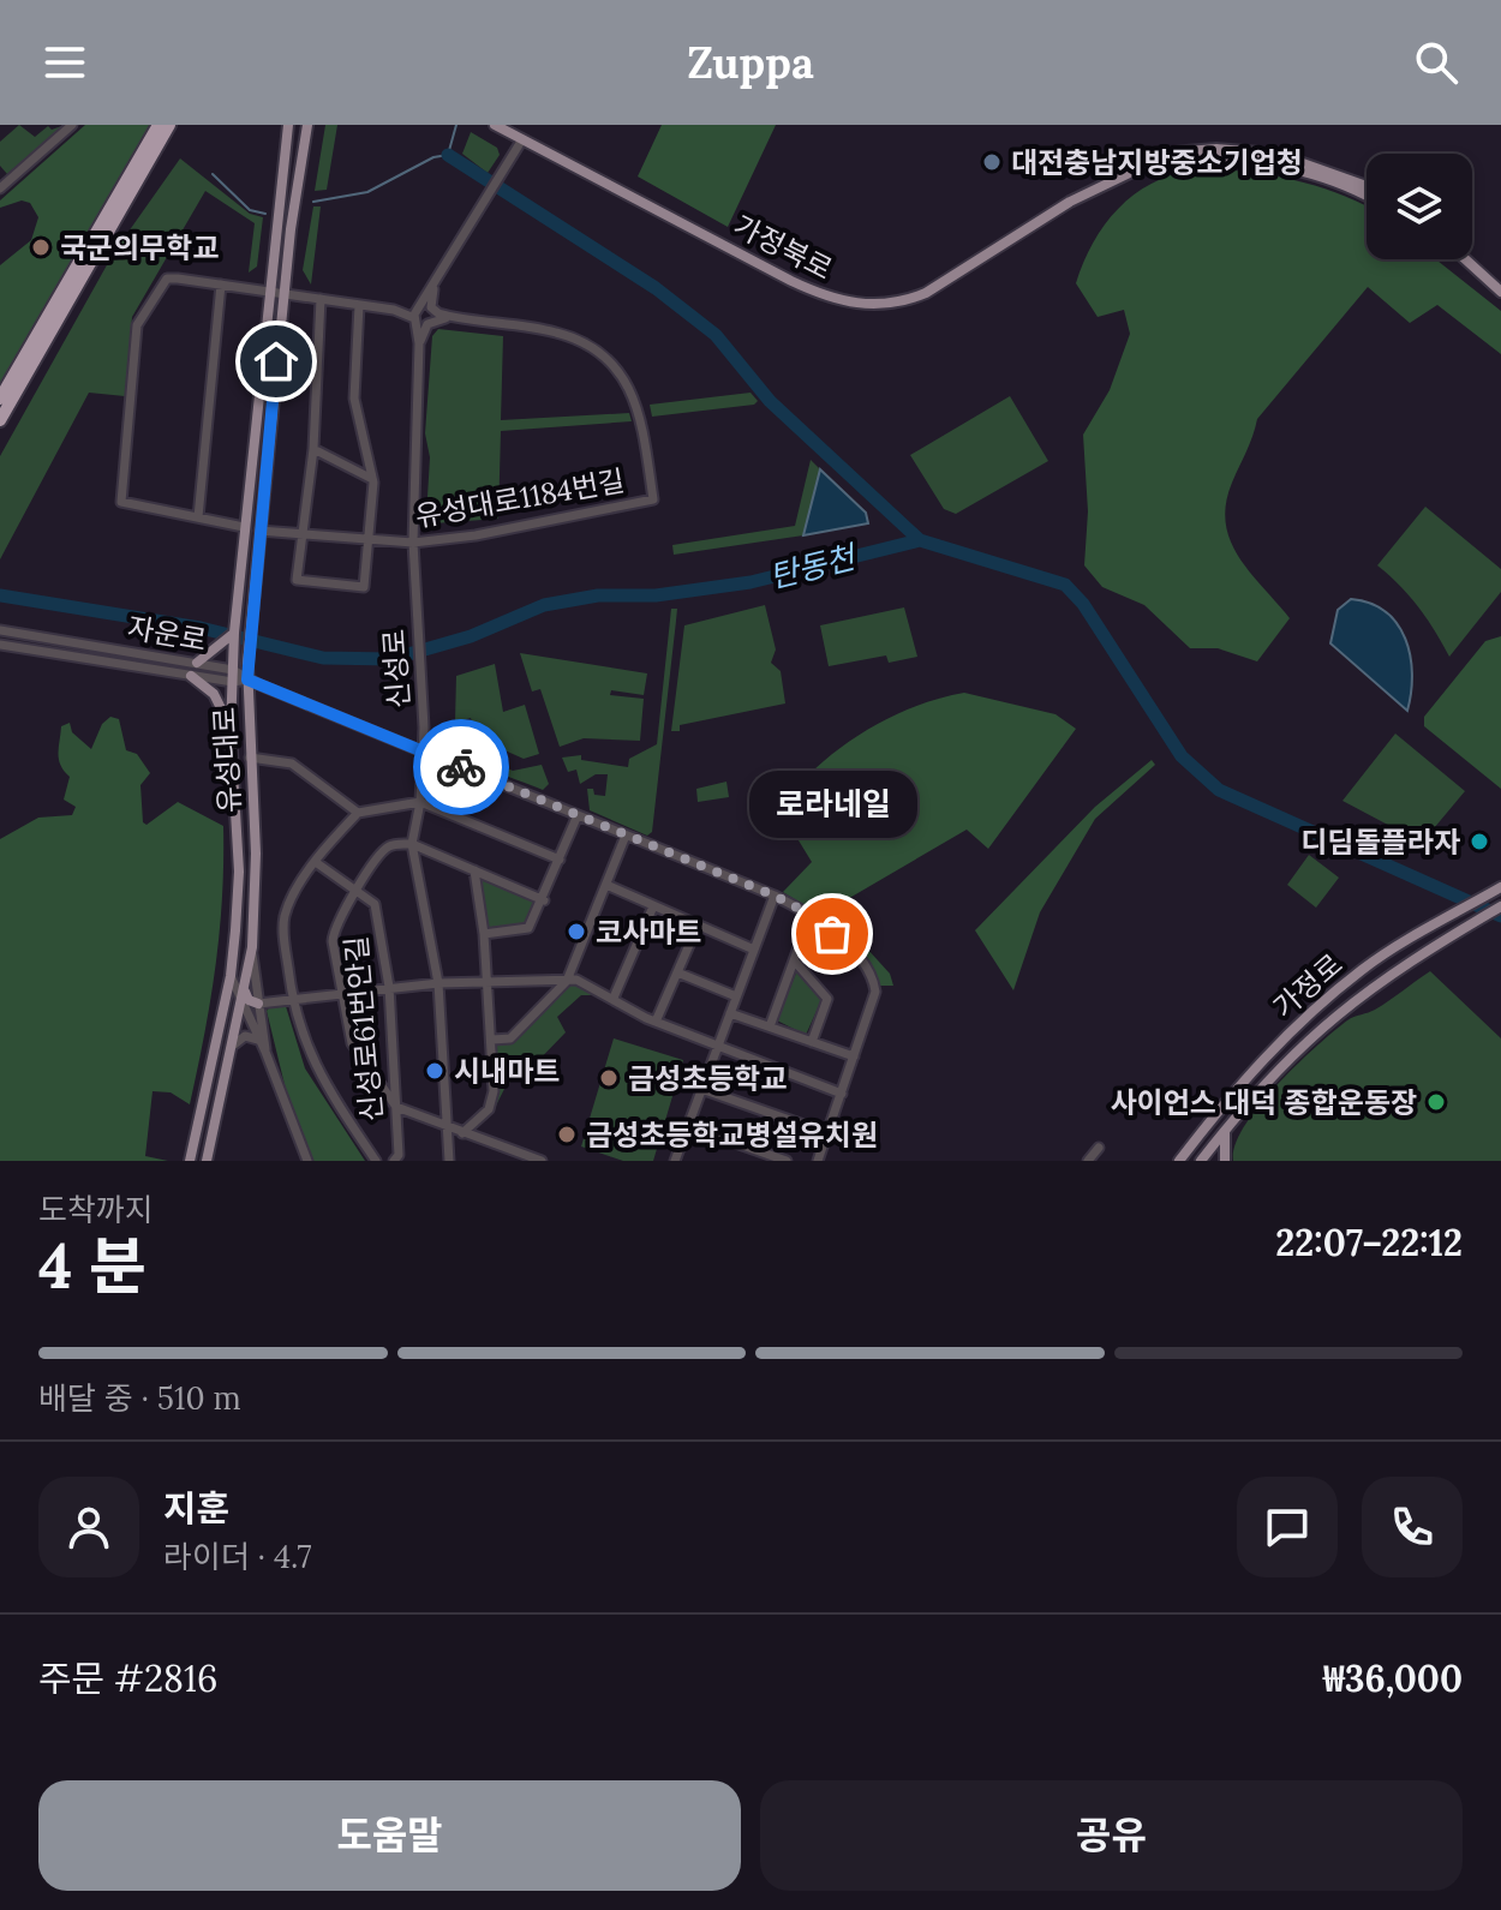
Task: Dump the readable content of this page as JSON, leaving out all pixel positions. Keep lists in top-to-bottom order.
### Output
{
  "streets": {
    "main road": ["가정북로", "유성대로", "가정로"],
    "street": [
      "유성대로1184번길",
      "자운로",
      "신성로",
      "신성로61번안길"
    ]
  },
  "crossings": [
    ["유성대로1184번길", "신성로"],
    ["유성대로1184번길", "유성대로"],
    ["자운로", "유성대로"]
  ],
  "water": ["탄동천"],
  "places": [
    "대전충남지방중소기업청",
    "국군의무학교",
    "디딤돌플라자",
    "코사마트",
    "로라네일",
    "시내마트",
    "금성초등학교",
    "사이언스 대덕 종합운동장",
    "금성초등학교병설유치원"
  ],
  "page": {
    "header": "Zuppa",
    "bubble": "로라네일",
    "heading": ["4 분", "도착까지", "22:07–22:12"],
    "panel": [
      "지훈",
      "라이더 · 4.7",
      "주문 #2816",
      "₩36,000"
    ],
    "bar": "배달 중 · 510 m",
    "buttons": ["도움말", "공유"]
  }
}
